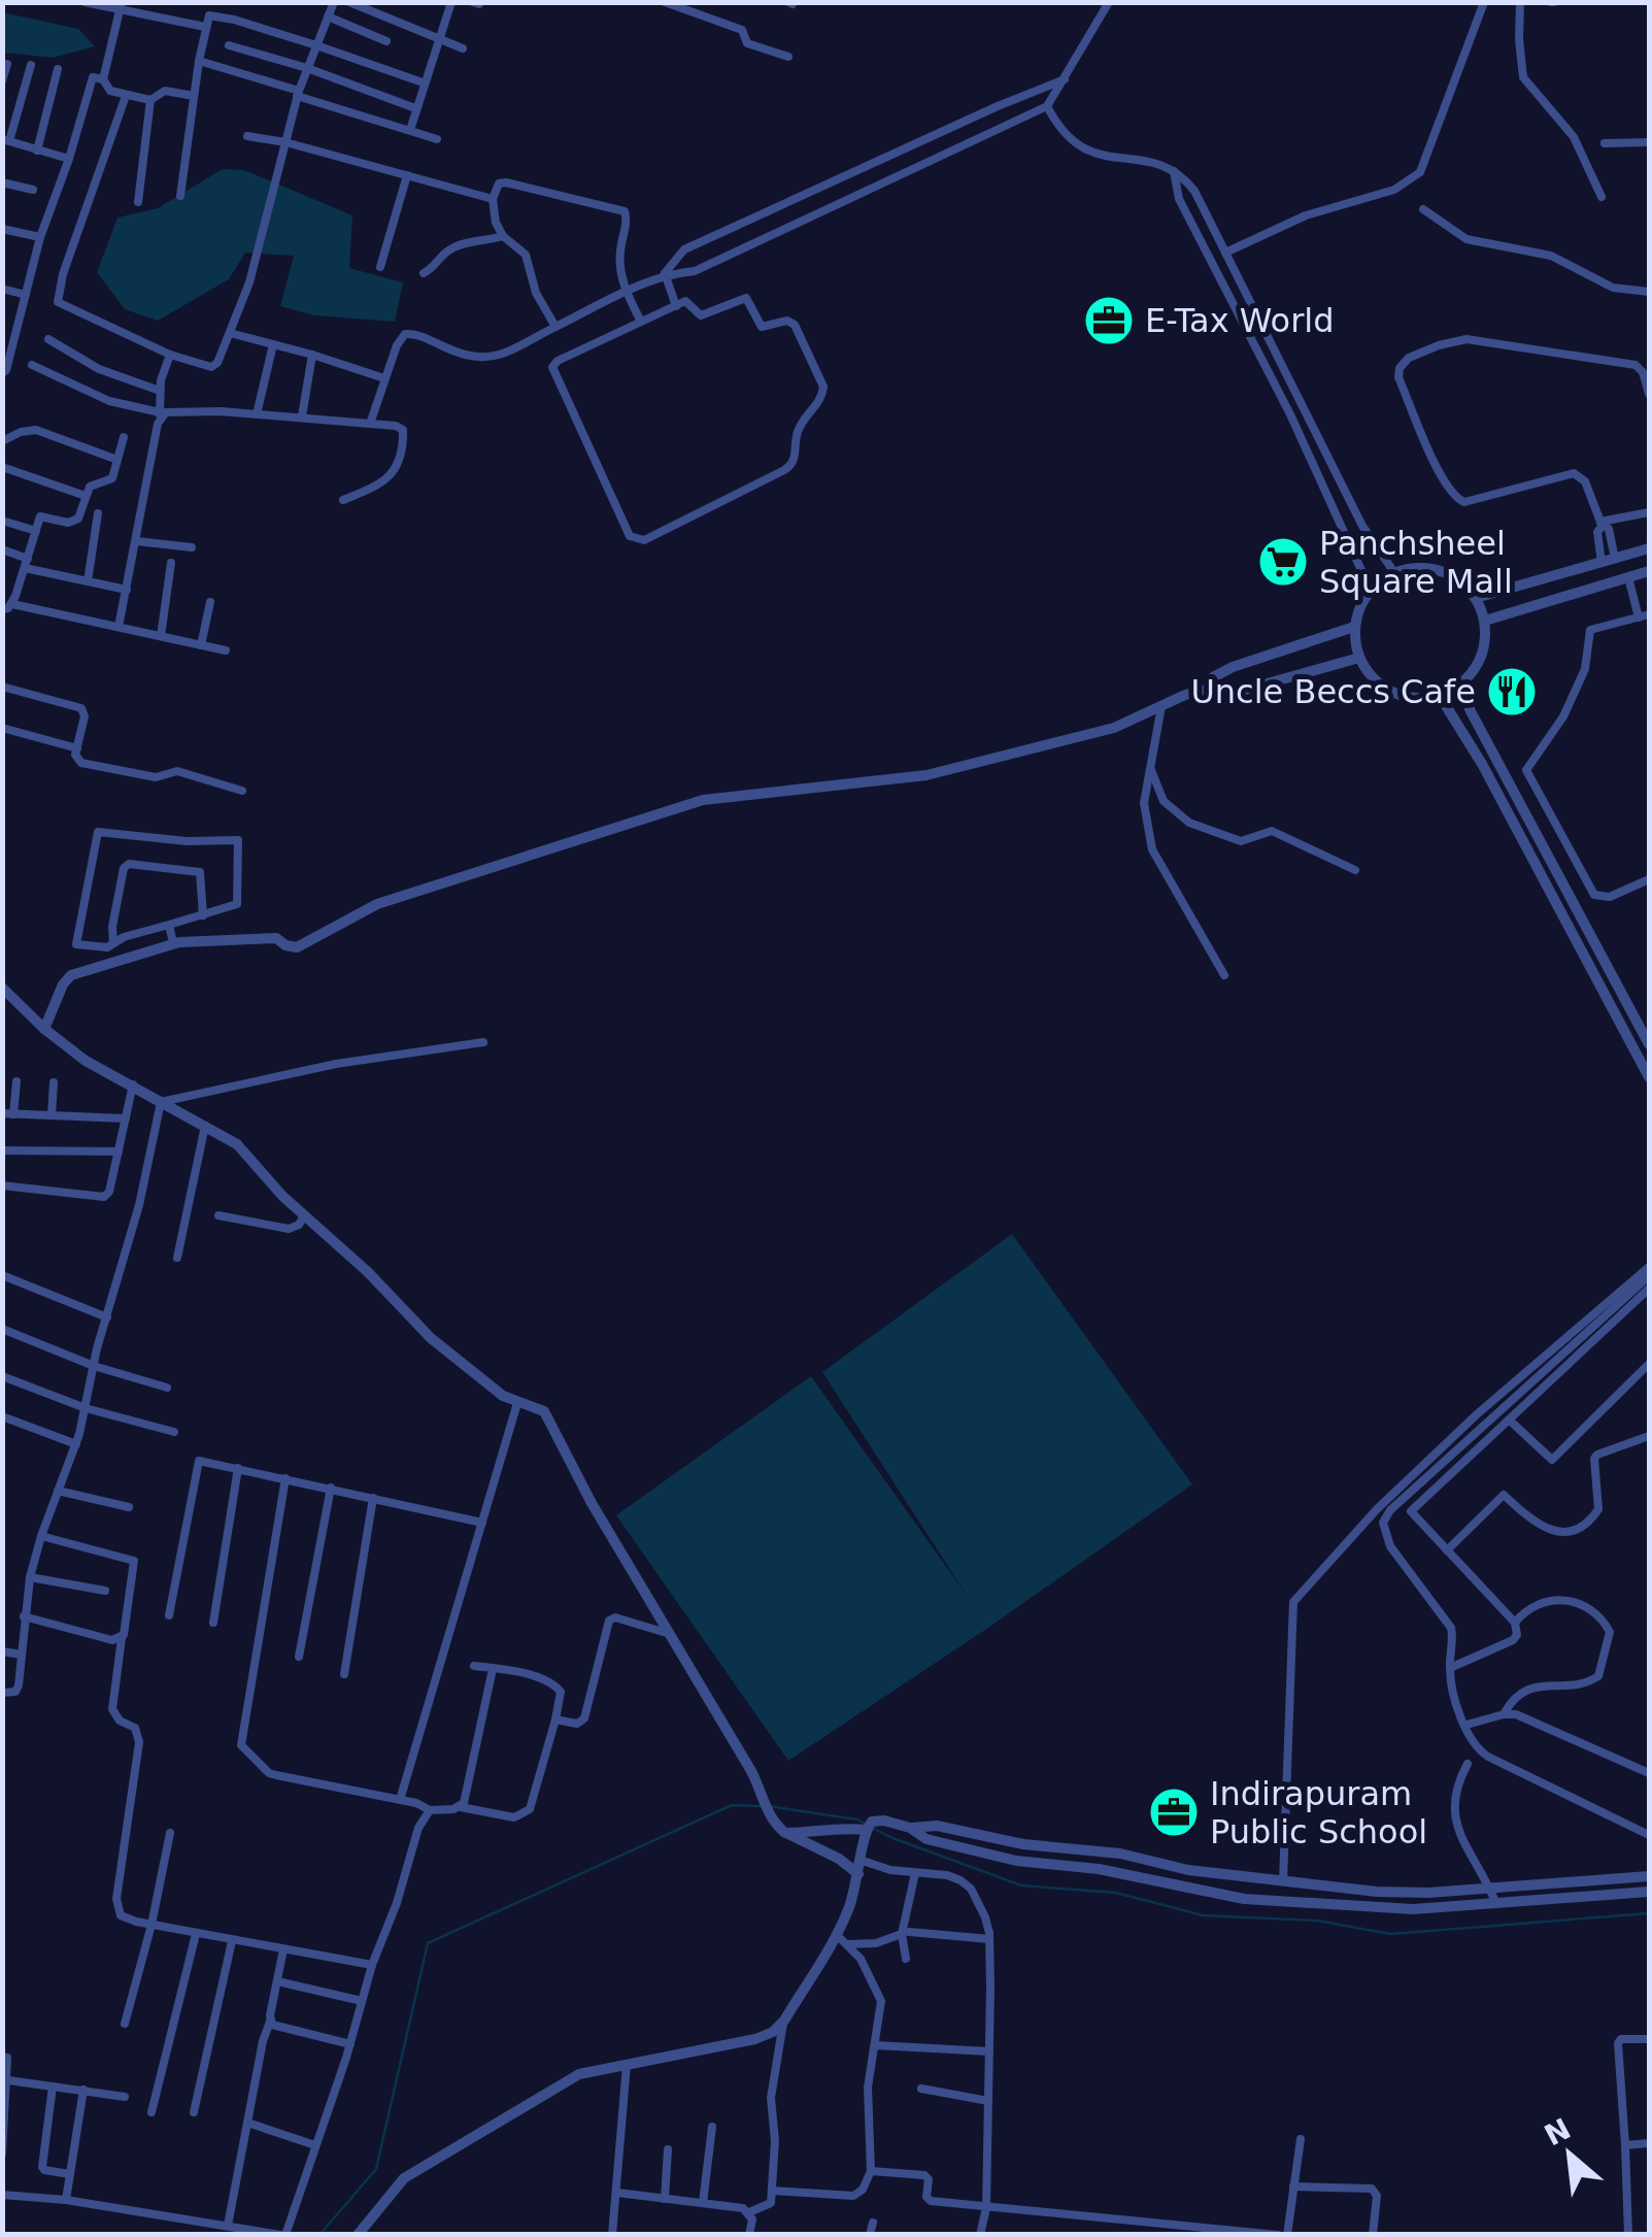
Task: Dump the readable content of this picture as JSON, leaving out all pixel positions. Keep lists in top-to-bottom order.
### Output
{
  "places": {
    "office": ["E-Tax World", "Indirapuram Public School"],
    "supermarket": ["Panchsheel Square Mall"],
    "restaurant": ["Uncle Beccs Cafe"]
  },
  "north": "top left"
}
